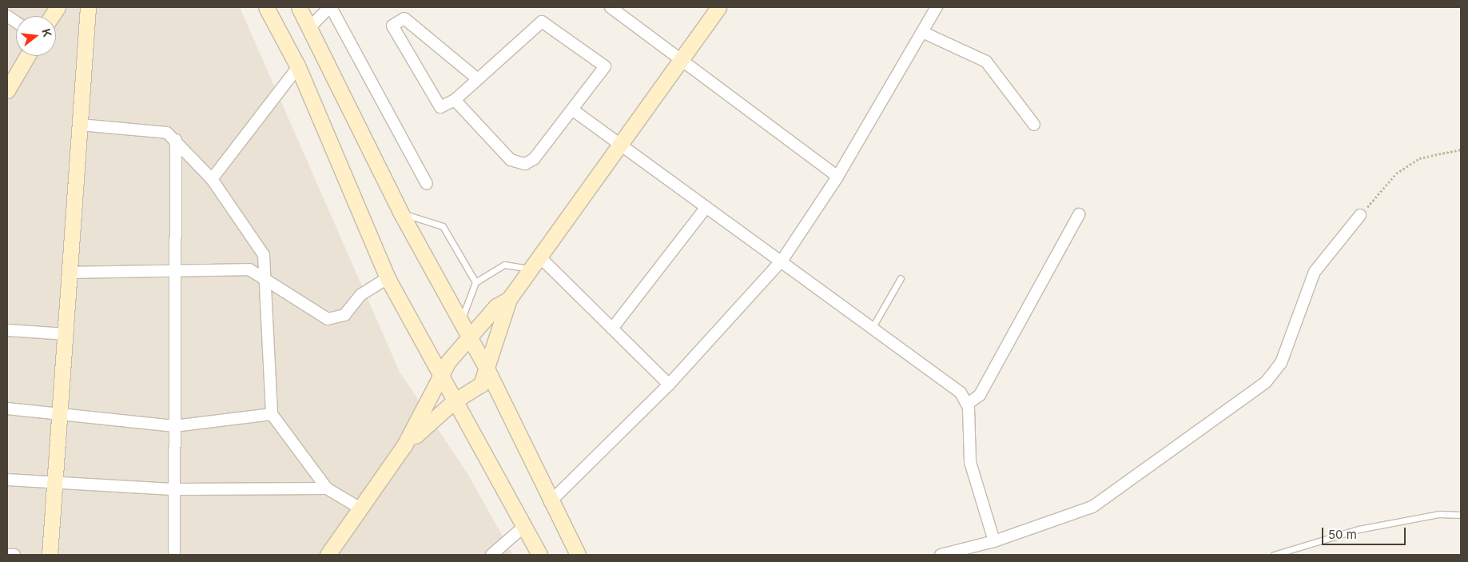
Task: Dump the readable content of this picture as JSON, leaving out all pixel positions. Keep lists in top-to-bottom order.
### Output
{
  "scale_bar": "50 m",
  "north": "right"
}
